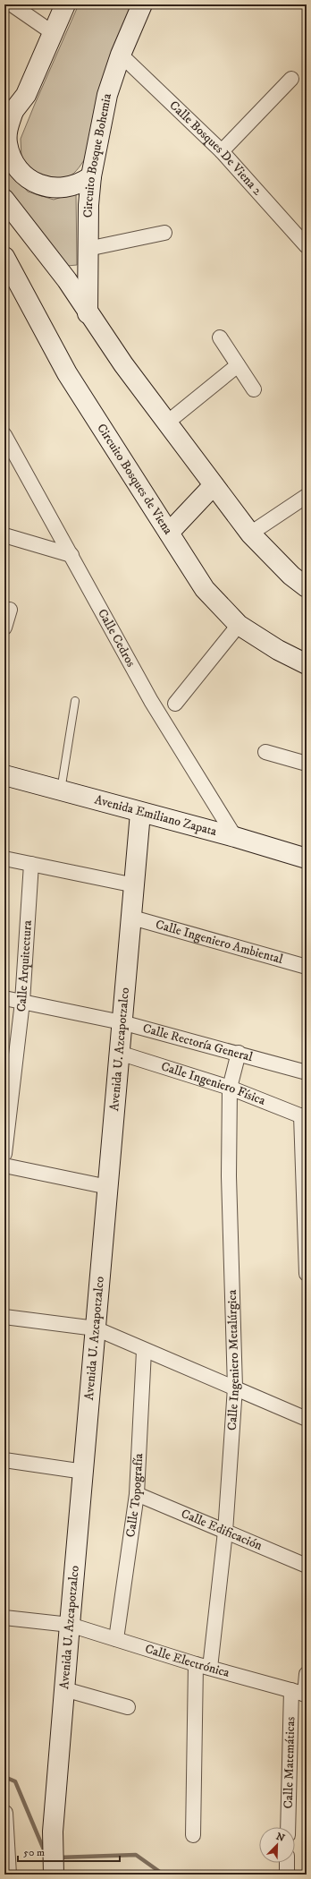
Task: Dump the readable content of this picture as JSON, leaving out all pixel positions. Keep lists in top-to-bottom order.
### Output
{
  "streets": {
    "street": [
      "Calle Bosques De Viena 2",
      "Circuito Bosque Bohemia",
      "Circuito Bosques de Viena",
      "Calle Cedros",
      "Avenida Emiliano Zapata",
      "Calle Ingeniero Ambiental",
      "Calle Arquitectura",
      "Calle Rectoría General",
      "Avenida U. Azcapotzalco",
      "Calle Ingeniero Física",
      "Calle Ingeniero Metalúrgica",
      "Calle Topografía",
      "Calle Edificación",
      "Calle Electrónica",
      "Calle Matemáticas"
    ]
  },
  "crossings": [
    ["Calle Bosques De Viena 2", "Circuito Bosque Bohemia"],
    ["Calle Cedros", "Avenida Emiliano Zapata"],
    ["Avenida Emiliano Zapata", "Avenida U. Azcapotzalco"],
    ["Calle Ingeniero Ambiental", "Avenida U. Azcapotzalco"],
    ["Calle Arquitectura", "Calle Rectoría General"],
    ["Calle Rectoría General", "Avenida U. Azcapotzalco"],
    ["Calle Rectoría General", "Calle Ingeniero Metalúrgica"],
    ["Avenida U. Azcapotzalco", "Calle Ingeniero Física"],
    ["Avenida U. Azcapotzalco", "Calle Electrónica"],
    ["Calle Ingeniero Física", "Calle Ingeniero Metalúrgica"],
    ["Calle Ingeniero Metalúrgica", "Calle Edificación"],
    ["Calle Ingeniero Metalúrgica", "Calle Electrónica"],
    ["Calle Topografía", "Calle Edificación"],
    ["Calle Topografía", "Calle Electrónica"],
    ["Calle Electrónica", "Calle Matemáticas"]
  ],
  "scale_bar": "50 m",
  "north": "top right"
}
